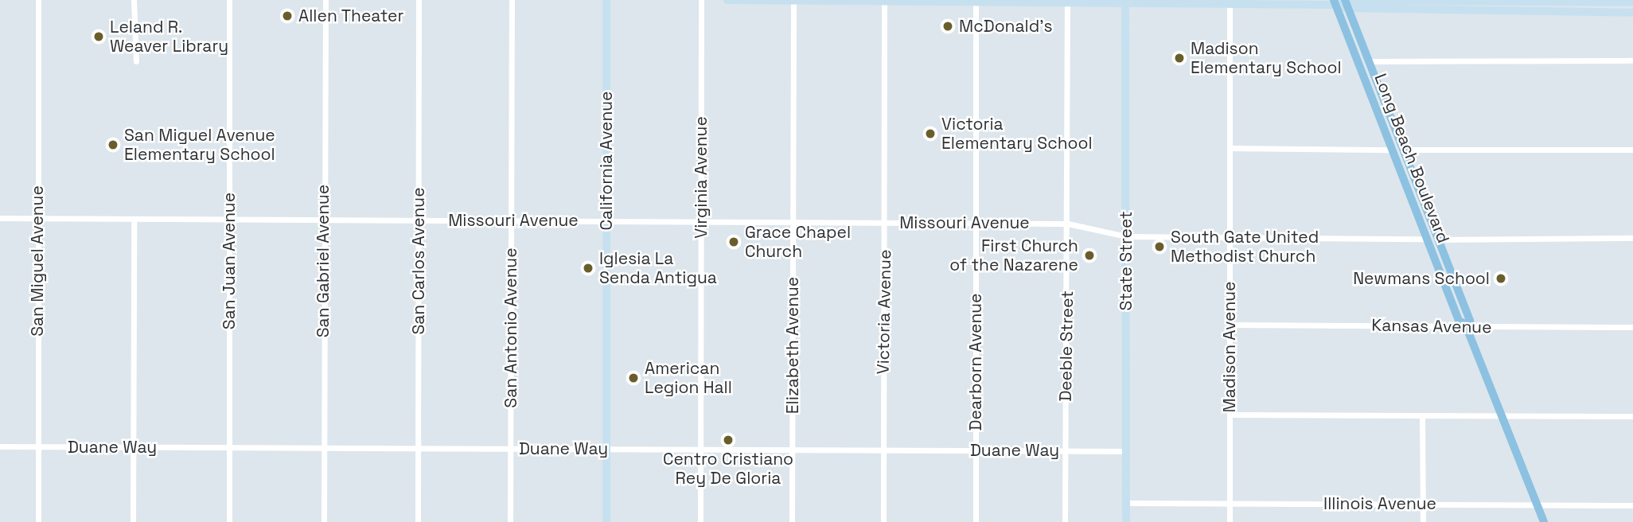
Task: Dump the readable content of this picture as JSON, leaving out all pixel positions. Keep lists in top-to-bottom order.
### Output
{
  "streets": {
    "main road": ["Long Beach Boulevard", "California Avenue", "State Street"],
    "street": [
      "Virginia Avenue",
      "Missouri Avenue",
      "San Miguel Avenue",
      "San Juan Avenue",
      "San Gabriel Avenue",
      "San Carlos Avenue",
      "Victoria Avenue",
      "Kansas Avenue",
      "San Antonio Avenue",
      "Elizabeth Avenue",
      "Deeble Street",
      "Madison Avenue",
      "Dearborn Avenue",
      "Duane Way",
      "Illinois Avenue"
    ]
  },
  "crossings": [
    ["Long Beach Boulevard", "Missouri Avenue"],
    ["Long Beach Boulevard", "Kansas Avenue"],
    ["Long Beach Boulevard", "Illinois Avenue"],
    ["California Avenue", "Missouri Avenue"],
    ["California Avenue", "Duane Way"],
    ["Virginia Avenue", "Missouri Avenue"],
    ["Virginia Avenue", "Duane Way"],
    ["Missouri Avenue", "San Miguel Avenue"],
    ["Missouri Avenue", "San Juan Avenue"],
    ["Missouri Avenue", "San Gabriel Avenue"],
    ["Missouri Avenue", "San Carlos Avenue"],
    ["Missouri Avenue", "State Street"],
    ["Missouri Avenue", "Victoria Avenue"],
    ["Missouri Avenue", "San Antonio Avenue"],
    ["Missouri Avenue", "Elizabeth Avenue"],
    ["Missouri Avenue", "Deeble Street"],
    ["Missouri Avenue", "Madison Avenue"],
    ["Missouri Avenue", "Dearborn Avenue"],
    ["San Miguel Avenue", "Duane Way"],
    ["San Juan Avenue", "Duane Way"],
    ["San Gabriel Avenue", "Duane Way"],
    ["San Carlos Avenue", "Duane Way"],
    ["State Street", "Duane Way"],
    ["State Street", "Illinois Avenue"],
    ["Victoria Avenue", "Duane Way"],
    ["Kansas Avenue", "Madison Avenue"],
    ["San Antonio Avenue", "Duane Way"],
    ["Elizabeth Avenue", "Duane Way"],
    ["Deeble Street", "Duane Way"],
    ["Madison Avenue", "Illinois Avenue"],
    ["Dearborn Avenue", "Duane Way"]
  ],
  "places": [
    "Allen Theater",
    "McDonald's",
    "Leland R. Weaver Library",
    "Madison Elementary School",
    "Victoria Elementary School",
    "San Miguel Avenue Elementary School",
    "Grace Chapel Church",
    "South Gate United Methodist Church",
    "First Church of the Nazarene",
    "Iglesia La Senda Antigua",
    "Newmans School",
    "American Legion Hall",
    "Centro Cristiano Rey De Gloria"
  ]
}
